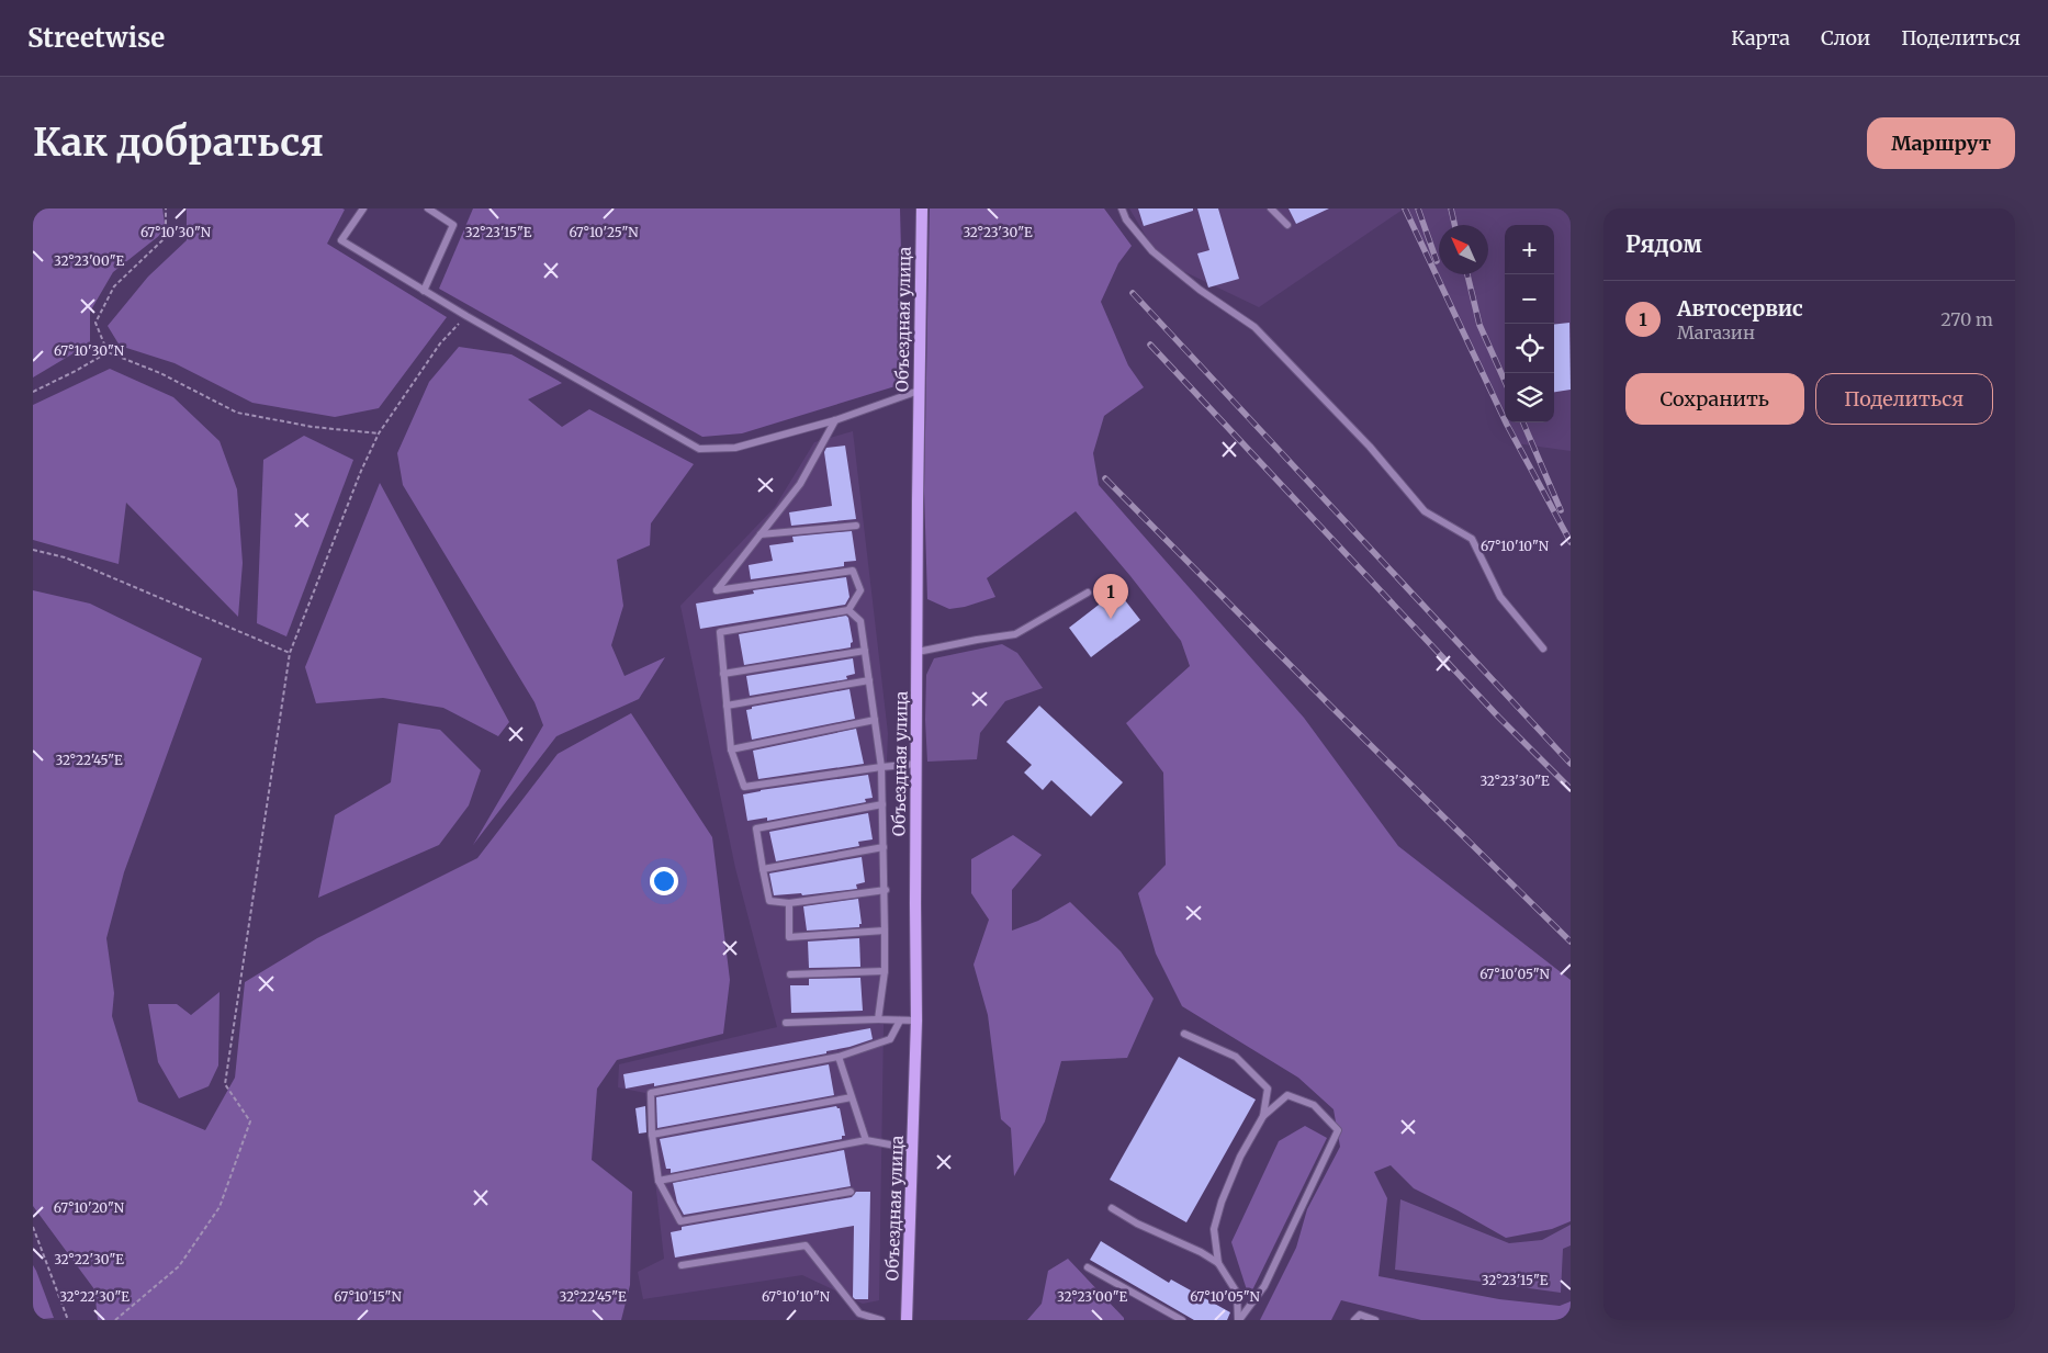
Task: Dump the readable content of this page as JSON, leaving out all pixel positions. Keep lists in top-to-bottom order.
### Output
{
  "streets": {
    "main road": ["Объездная улица"]
  },
  "north": "top left",
  "page": {
    "header": "Streetwise",
    "nav": ["Карта", "Слои", "Поделиться"],
    "buttons": [
      "Маршрут",
      ["Сохранить", "Поделиться"]
    ],
    "title": "Как добраться",
    "heading": "Рядом",
    "map_buttons": ["+", "−"],
    "list": [
      {
        "mark": "1",
        "name": "Автосервис",
        "note": "Магазин",
        "value": "270 m"
      }
    ],
    "pins": "1"
  },
  "coordinates": [
    "67°10'30\"N",
    "32°23'15\"E",
    "67°10'25\"N",
    "32°23'30\"E",
    "32°23'00\"E",
    "67°10'10\"N",
    "32°22'45\"E",
    "67°10'05\"N",
    "67°10'20\"N",
    "32°22'30\"E",
    "67°10'15\"N"
  ]
}
